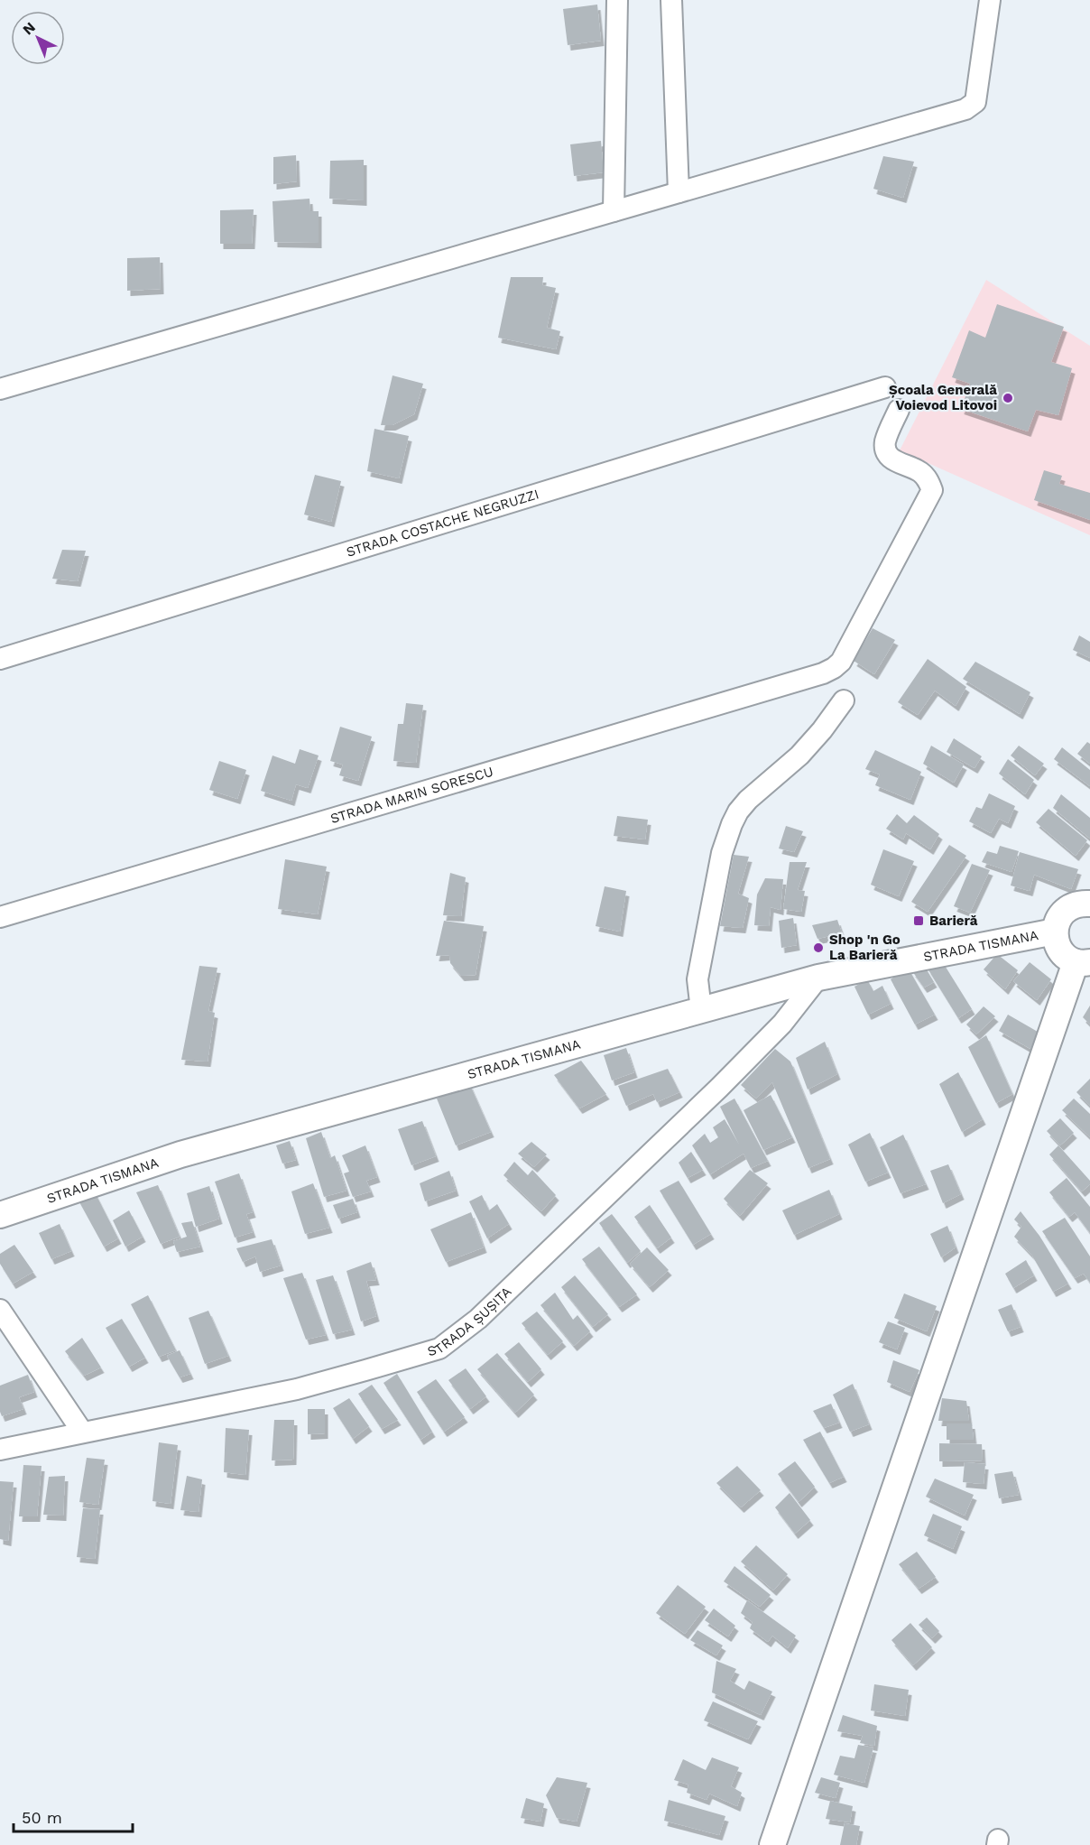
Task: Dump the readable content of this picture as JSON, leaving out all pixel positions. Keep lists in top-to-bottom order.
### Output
{
  "streets": {
    "main road": ["STRADA TISMANA"],
    "street": ["STRADA COSTACHE NEGRUZZI", "STRADA MARIN SORESCU", "STRADA ȘUȘIȚA"]
  },
  "crossings": [
    ["STRADA TISMANA", "STRADA ȘUȘIȚA"]
  ],
  "places": {
    "other": ["Școala Generală Voievod Litovoi", "Shop 'n Go La Barieră"],
    "transit": ["Barieră"]
  },
  "scale_bar": "50 m",
  "north": "top left"
}
